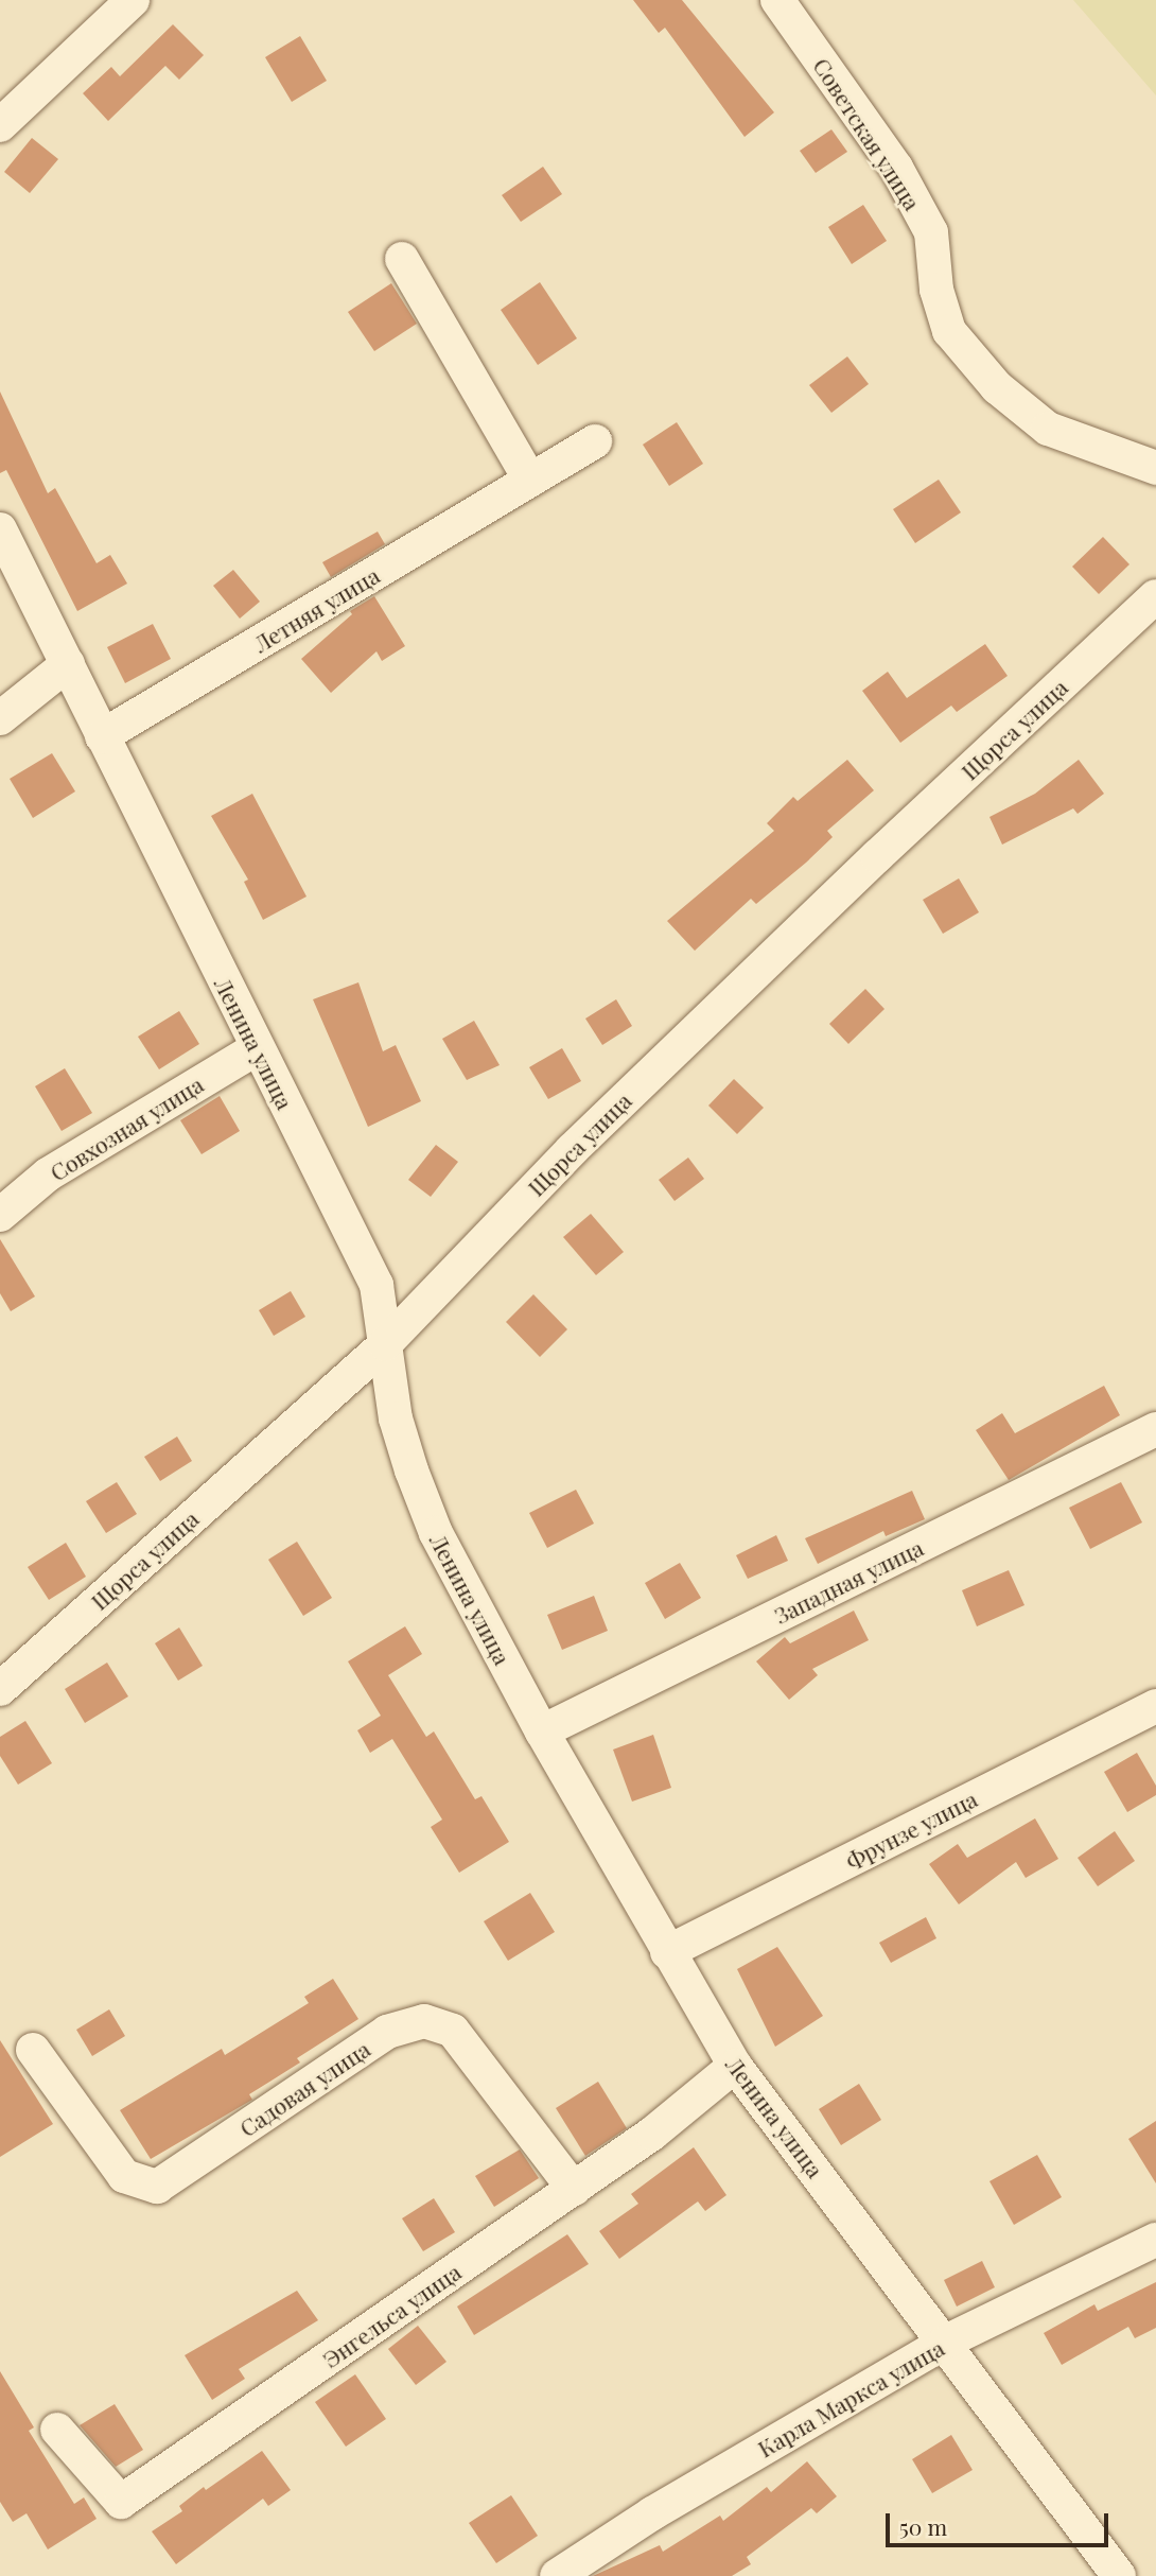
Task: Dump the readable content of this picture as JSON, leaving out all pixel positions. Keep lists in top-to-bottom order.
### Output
{
  "streets": {
    "street": [
      "Советская улица",
      "Летняя улица",
      "Щорса улица",
      "Ленина улица",
      "Совхозная улица",
      "Западная улица",
      "Фрунзе улица",
      "Садовая улица",
      "Энгельса улица",
      "Карла Маркса улица"
    ]
  },
  "crossings": [
    ["Летняя улица", "Ленина улица"],
    ["Щорса улица", "Ленина улица"],
    ["Ленина улица", "Совхозная улица"],
    ["Ленина улица", "Западная улица"],
    ["Ленина улица", "Фрунзе улица"],
    ["Ленина улица", "Энгельса улица"],
    ["Ленина улица", "Карла Маркса улица"],
    ["Садовая улица", "Энгельса улица"]
  ],
  "scale_bar": "50 m"
}
